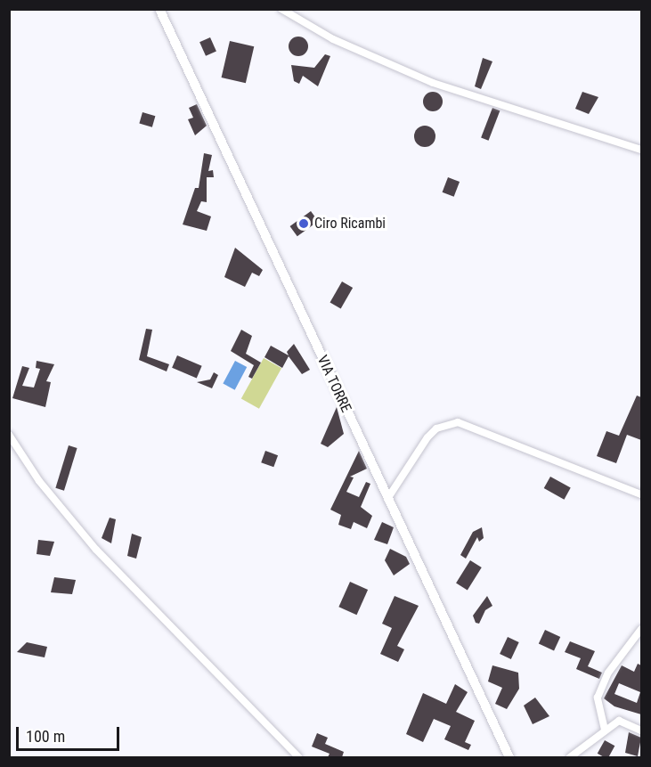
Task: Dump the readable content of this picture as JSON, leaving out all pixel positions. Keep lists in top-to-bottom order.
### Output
{
  "streets": {
    "main road": ["VIA TORRE"]
  },
  "places": ["Ciro Ricambi"],
  "scale_bar": "100 m"
}
